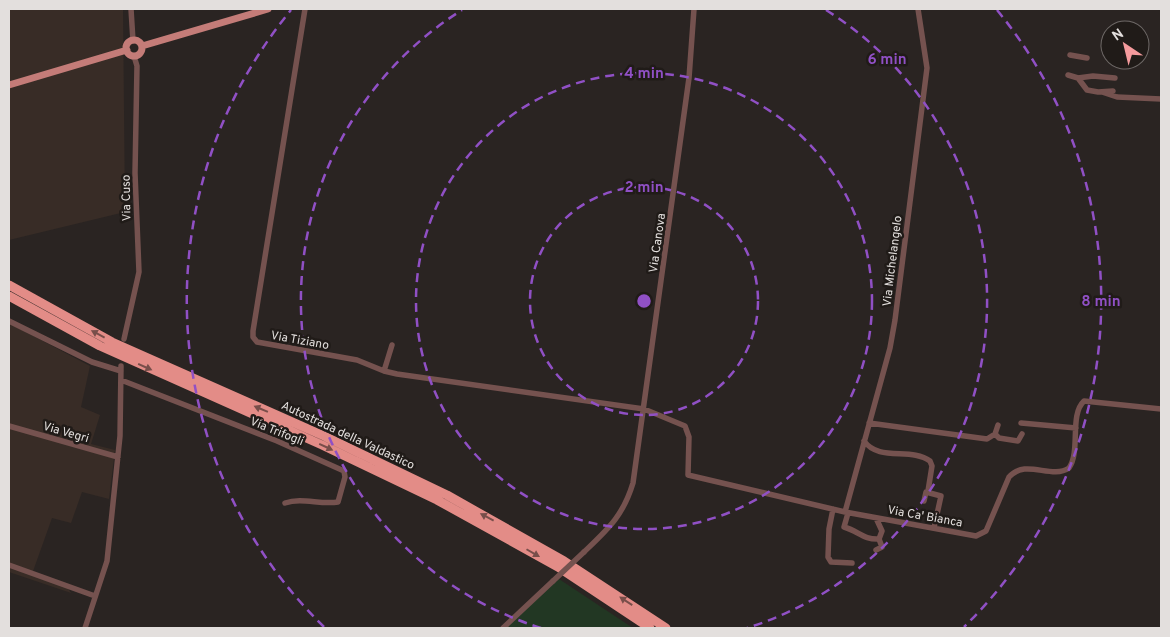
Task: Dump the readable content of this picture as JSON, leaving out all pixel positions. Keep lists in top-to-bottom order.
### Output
{
  "streets": {
    "highway": ["Autostrada della Valdastico"],
    "street": [
      "Via Cuso",
      "Via Canova",
      "Via Michelangelo",
      "Via Tiziano",
      "Via Trifogli",
      "Via Vegri",
      "Via Ca' Bianca"
    ]
  },
  "crossings": [
    ["Via Canova", "Via Tiziano"],
    ["Via Canova", "Via Ca' Bianca"],
    ["Via Michelangelo", "Via Ca' Bianca"],
    ["Via Tiziano", "Via Ca' Bianca"]
  ],
  "north": "top left",
  "rings": [
    "6 min",
    "4 min",
    "2 min",
    "8 min"
  ]
}
